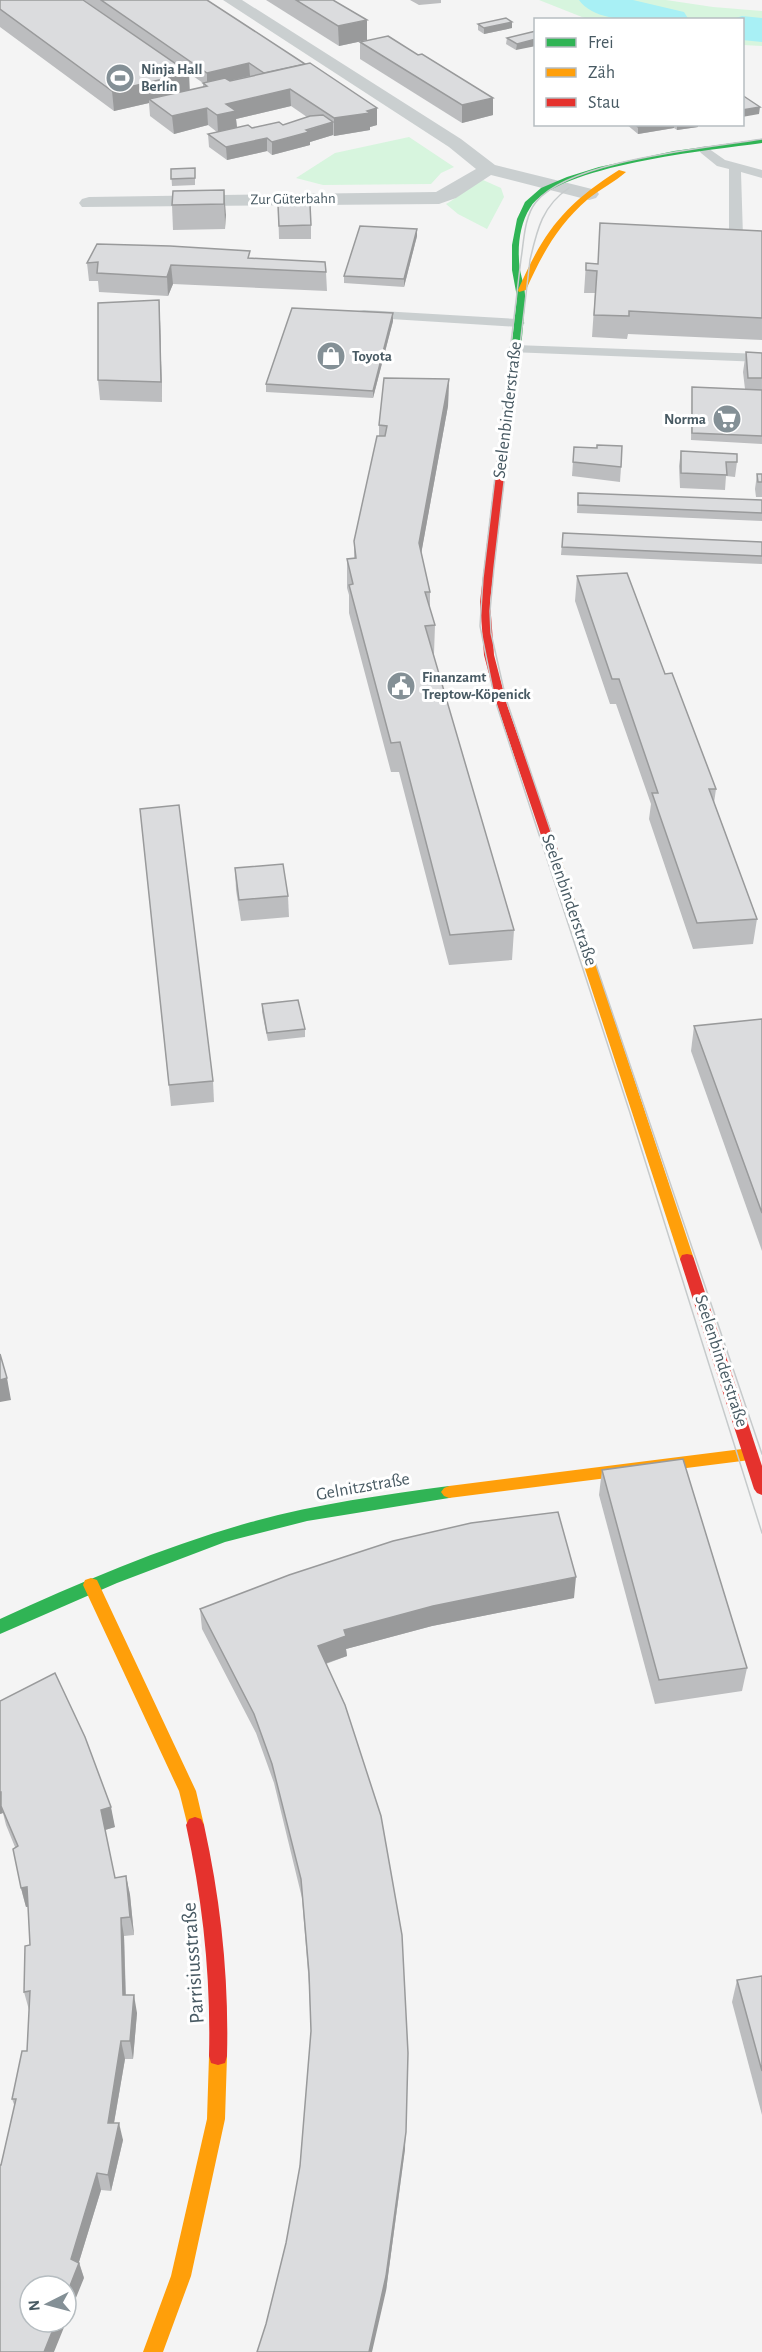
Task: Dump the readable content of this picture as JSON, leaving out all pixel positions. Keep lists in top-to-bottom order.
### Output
{
  "streets": {
    "street": [
      "Zur Güterbahn",
      "Seelenbinderstraße",
      "Gelnitzstraße",
      "Parrisiusstraße"
    ]
  },
  "crossings": [
    ["Seelenbinderstraße", "Gelnitzstraße"],
    ["Gelnitzstraße", "Parrisiusstraße"]
  ],
  "places": {
    "sports": ["Ninja Hall Berlin"],
    "shop": ["Toyota"],
    "supermarket": ["Norma"],
    "public building": ["Finanzamt Treptow-Köpenick"]
  },
  "legend": ["Frei", "Zäh", "Stau"],
  "north": "left"
}
